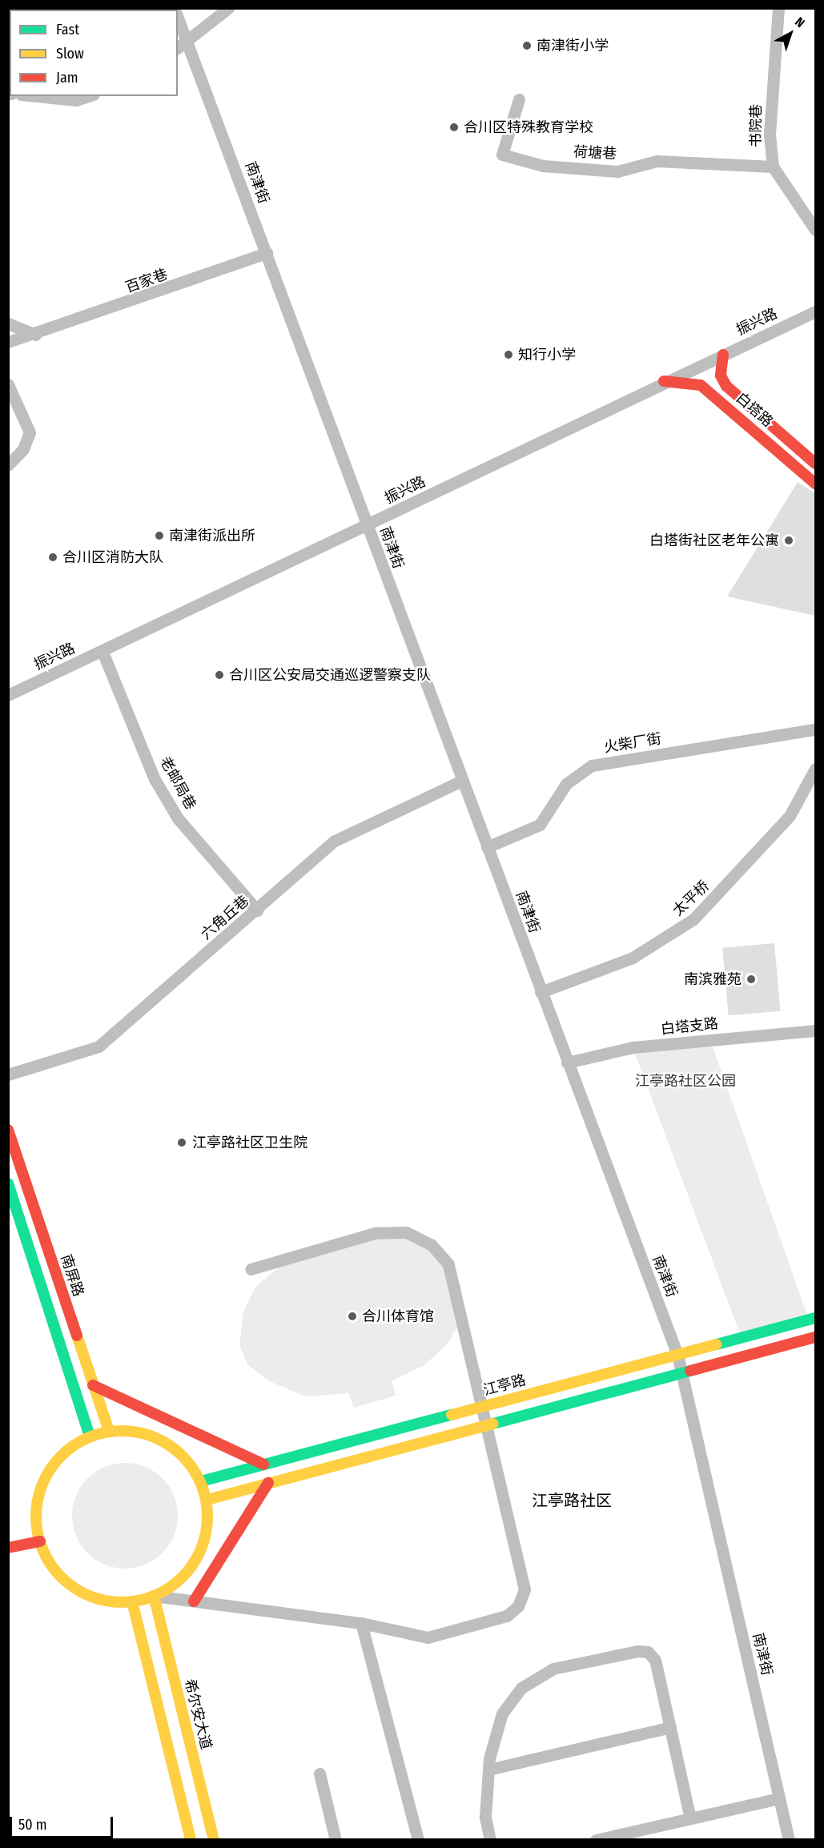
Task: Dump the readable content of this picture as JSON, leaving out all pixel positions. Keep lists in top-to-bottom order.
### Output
{
  "streets": {
    "street": [
      "书院巷",
      "荷塘巷",
      "南津街",
      "百家巷",
      "振兴路",
      "白塔路",
      "火柴厂街",
      "老邮局巷",
      "太平桥",
      "六角丘巷",
      "白塔支路",
      "南屏路",
      "江亭路",
      "希尔安大道"
    ]
  },
  "crossings": [
    ["书院巷", "荷塘巷"],
    ["南津街", "百家巷"],
    ["南津街", "振兴路"],
    ["南津街", "火柴厂街"],
    ["南津街", "太平桥"],
    ["南津街", "六角丘巷"],
    ["南津街", "白塔支路"],
    ["南津街", "江亭路"],
    ["振兴路", "白塔路"],
    ["振兴路", "老邮局巷"],
    ["老邮局巷", "六角丘巷"],
    ["南屏路", "江亭路"],
    ["南屏路", "希尔安大道"],
    ["江亭路", "希尔安大道"]
  ],
  "districts": ["江亭路社区"],
  "parks": ["江亭路社区公园"],
  "places": [
    "南津街小学",
    "合川区特殊教育学校",
    "知行小学",
    "南津街派出所",
    "白塔街社区老年公寓",
    "合川区消防大队",
    "合川区公安局交通巡逻警察支队",
    "南滨雅苑",
    "江亭路社区卫生院",
    "合川体育馆"
  ],
  "legend": ["Fast", "Slow", "Jam"],
  "scale_bar": "50 m",
  "north": "top right"
}
